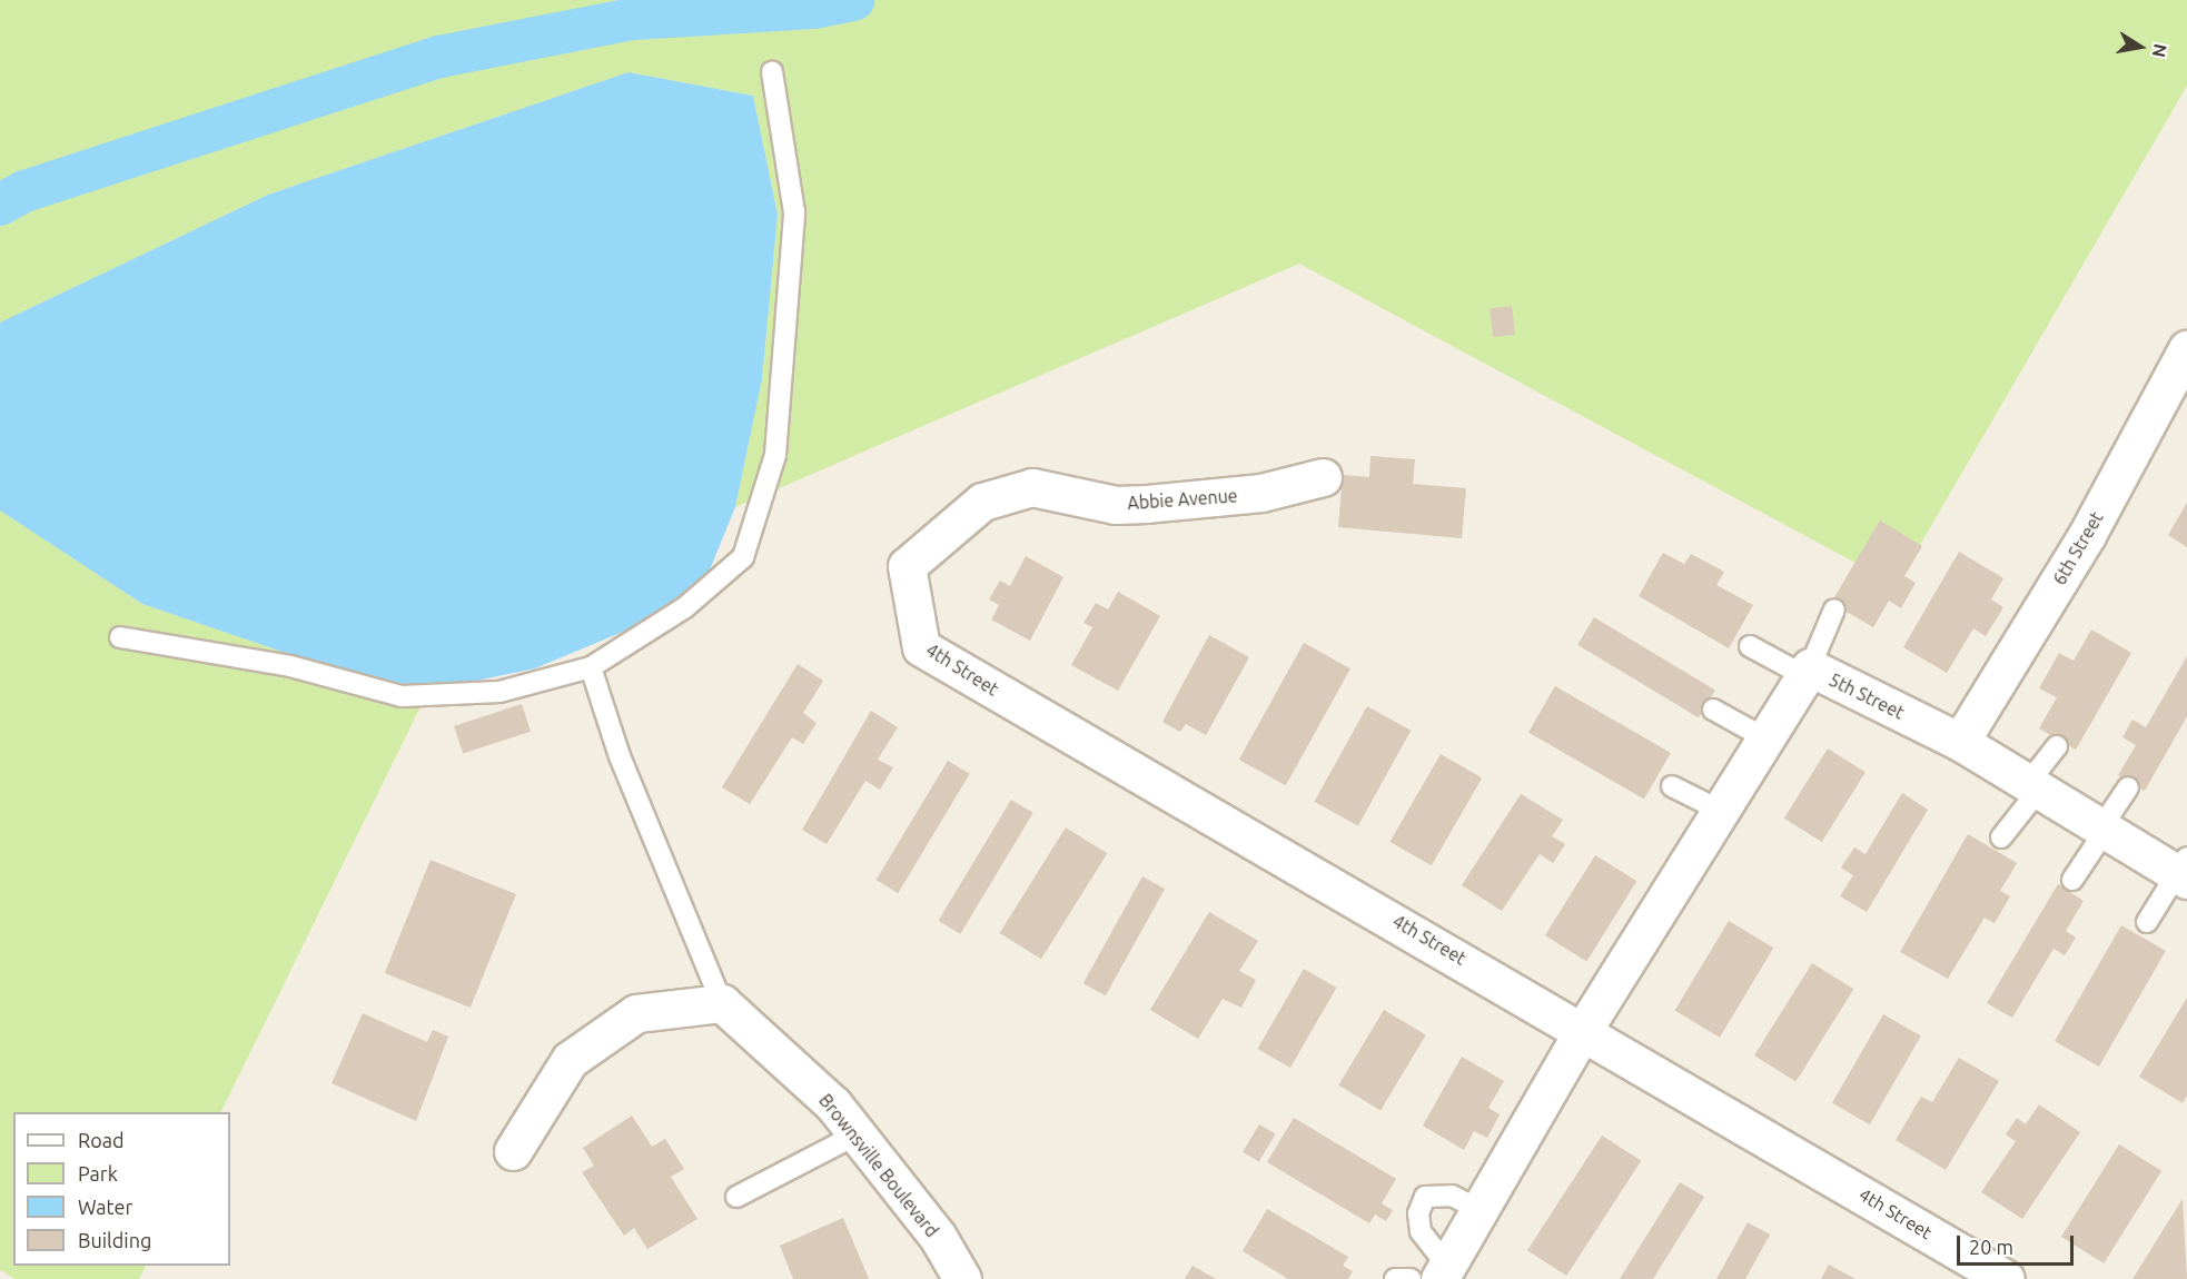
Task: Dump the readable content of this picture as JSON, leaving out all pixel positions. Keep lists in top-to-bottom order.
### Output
{
  "streets": {
    "street": [
      "Abbie Avenue",
      "6th Street",
      "4th Street",
      "5th Street",
      "Brownsville Boulevard"
    ]
  },
  "crossings": [
    ["Abbie Avenue", "4th Street"],
    ["6th Street", "5th Street"],
    ["4th Street", "5th Street"]
  ],
  "legend": [
    "Road",
    "Park",
    "Water",
    "Building"
  ],
  "scale_bar": "20 m",
  "north": "right"
}
